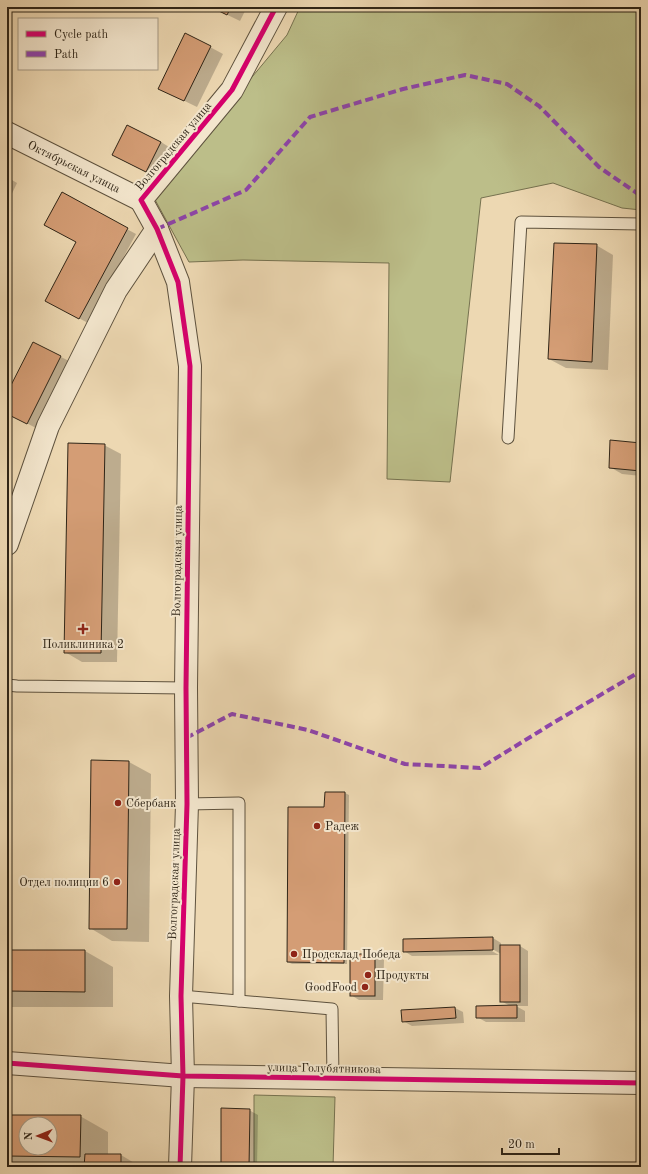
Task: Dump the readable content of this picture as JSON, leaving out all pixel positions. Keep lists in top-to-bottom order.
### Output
{
  "streets": {
    "street": ["Волгоградская улица", "Октябрьская улица", "улица Голубятникова"]
  },
  "crossings": [
    ["Волгоградская улица", "Октябрьская улица"],
    ["Волгоградская улица", "улица Голубятникова"]
  ],
  "places": {
    "health": ["Поликлиника 2"],
    "other": [
      "Сбербанк",
      "Радеж",
      "Отдел полиции 6",
      "Продсклад Победа",
      "Продукты",
      "GoodFood"
    ]
  },
  "legend": ["Cycle path", "Path"],
  "scale_bar": "20 m",
  "north": "left"
}
